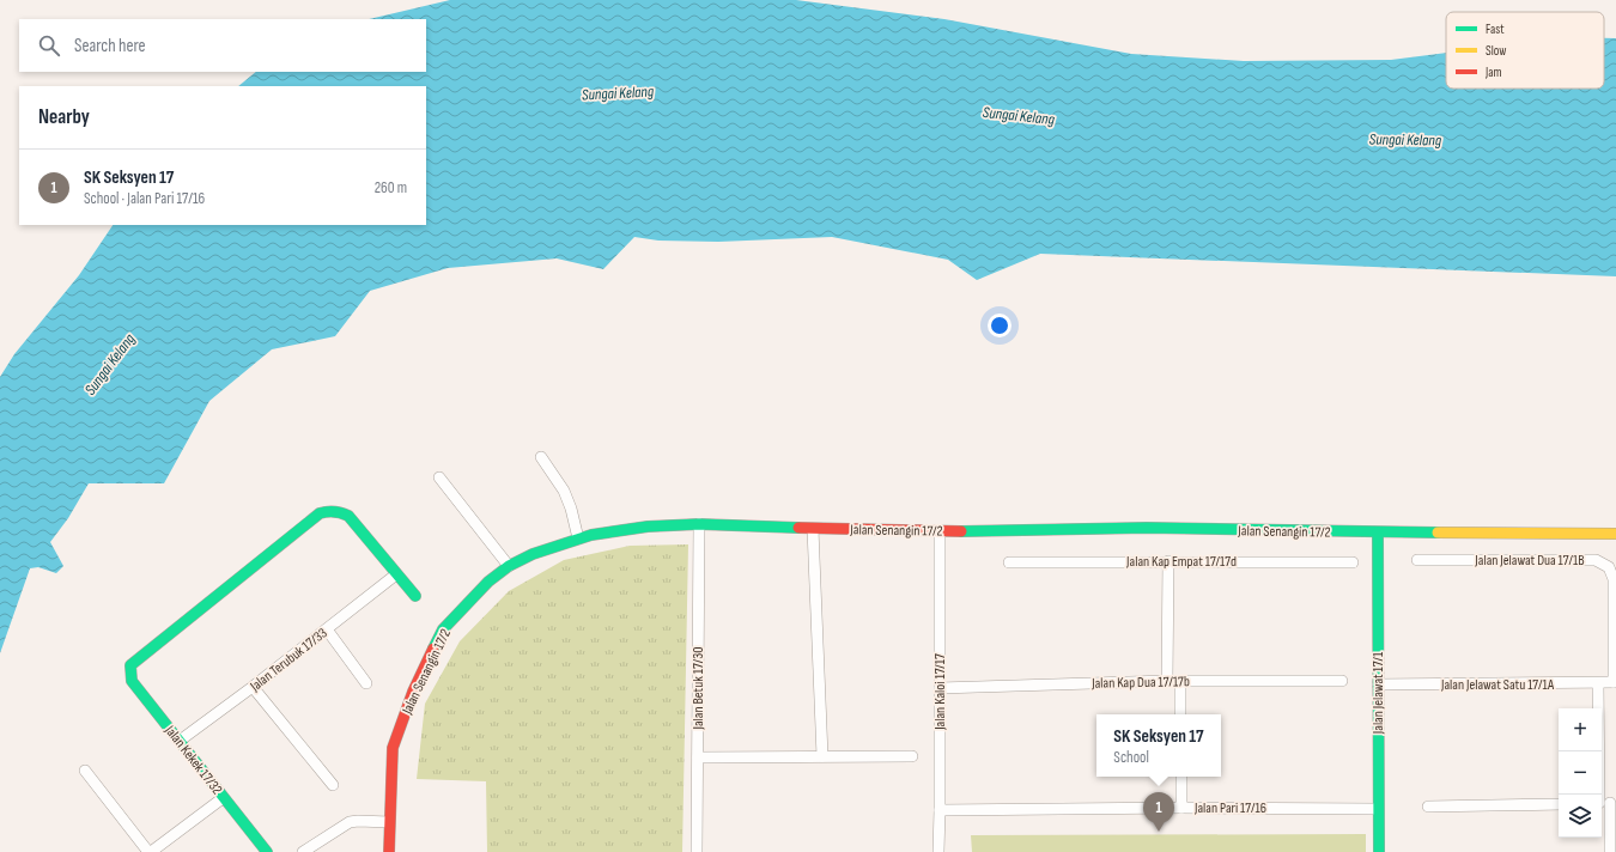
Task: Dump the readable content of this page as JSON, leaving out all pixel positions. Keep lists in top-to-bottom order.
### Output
{
  "streets": {
    "street": [
      "Jalan Senangin 17/2",
      "Jalan Jelawat Dua 17/1B",
      "Jalan Kap Empat 17/17d",
      "Jalan Terubuk 17/33",
      "Jalan Kap Dua 17/17b",
      "Jalan Jelawat Satu 17/1A",
      "Jalan Betuk 17/30",
      "Jalan Kaloi 17/17",
      "Jalan Jelawat 17/1",
      "Jalan Kekek 17/32",
      "Jalan Pari 17/16"
    ]
  },
  "crossings": [
    ["Jalan Senangin 17/2", "Jalan Betuk 17/30"],
    ["Jalan Senangin 17/2", "Jalan Kaloi 17/17"],
    ["Jalan Senangin 17/2", "Jalan Jelawat 17/1"],
    ["Jalan Jelawat Dua 17/1B", "Jalan Jelawat Satu 17/1A"],
    ["Jalan Terubuk 17/33", "Jalan Kekek 17/32"],
    ["Jalan Kap Dua 17/17b", "Jalan Kaloi 17/17"],
    ["Jalan Jelawat Satu 17/1A", "Jalan Jelawat 17/1"],
    ["Jalan Kaloi 17/17", "Jalan Pari 17/16"],
    ["Jalan Jelawat 17/1", "Jalan Pari 17/16"]
  ],
  "water": ["Sungai Kelang"],
  "legend": ["Fast", "Slow", "Jam"],
  "page": {
    "search": "Search here",
    "heading": "Nearby",
    "list": [
      {
        "mark": "1",
        "name": "SK Seksyen 17",
        "note": "School · Jalan Pari 17/16",
        "value": "260 m"
      }
    ],
    "map_buttons": ["+", "−"],
    "popup": ["SK Seksyen 17", "School"],
    "pins": "1"
  }
}
